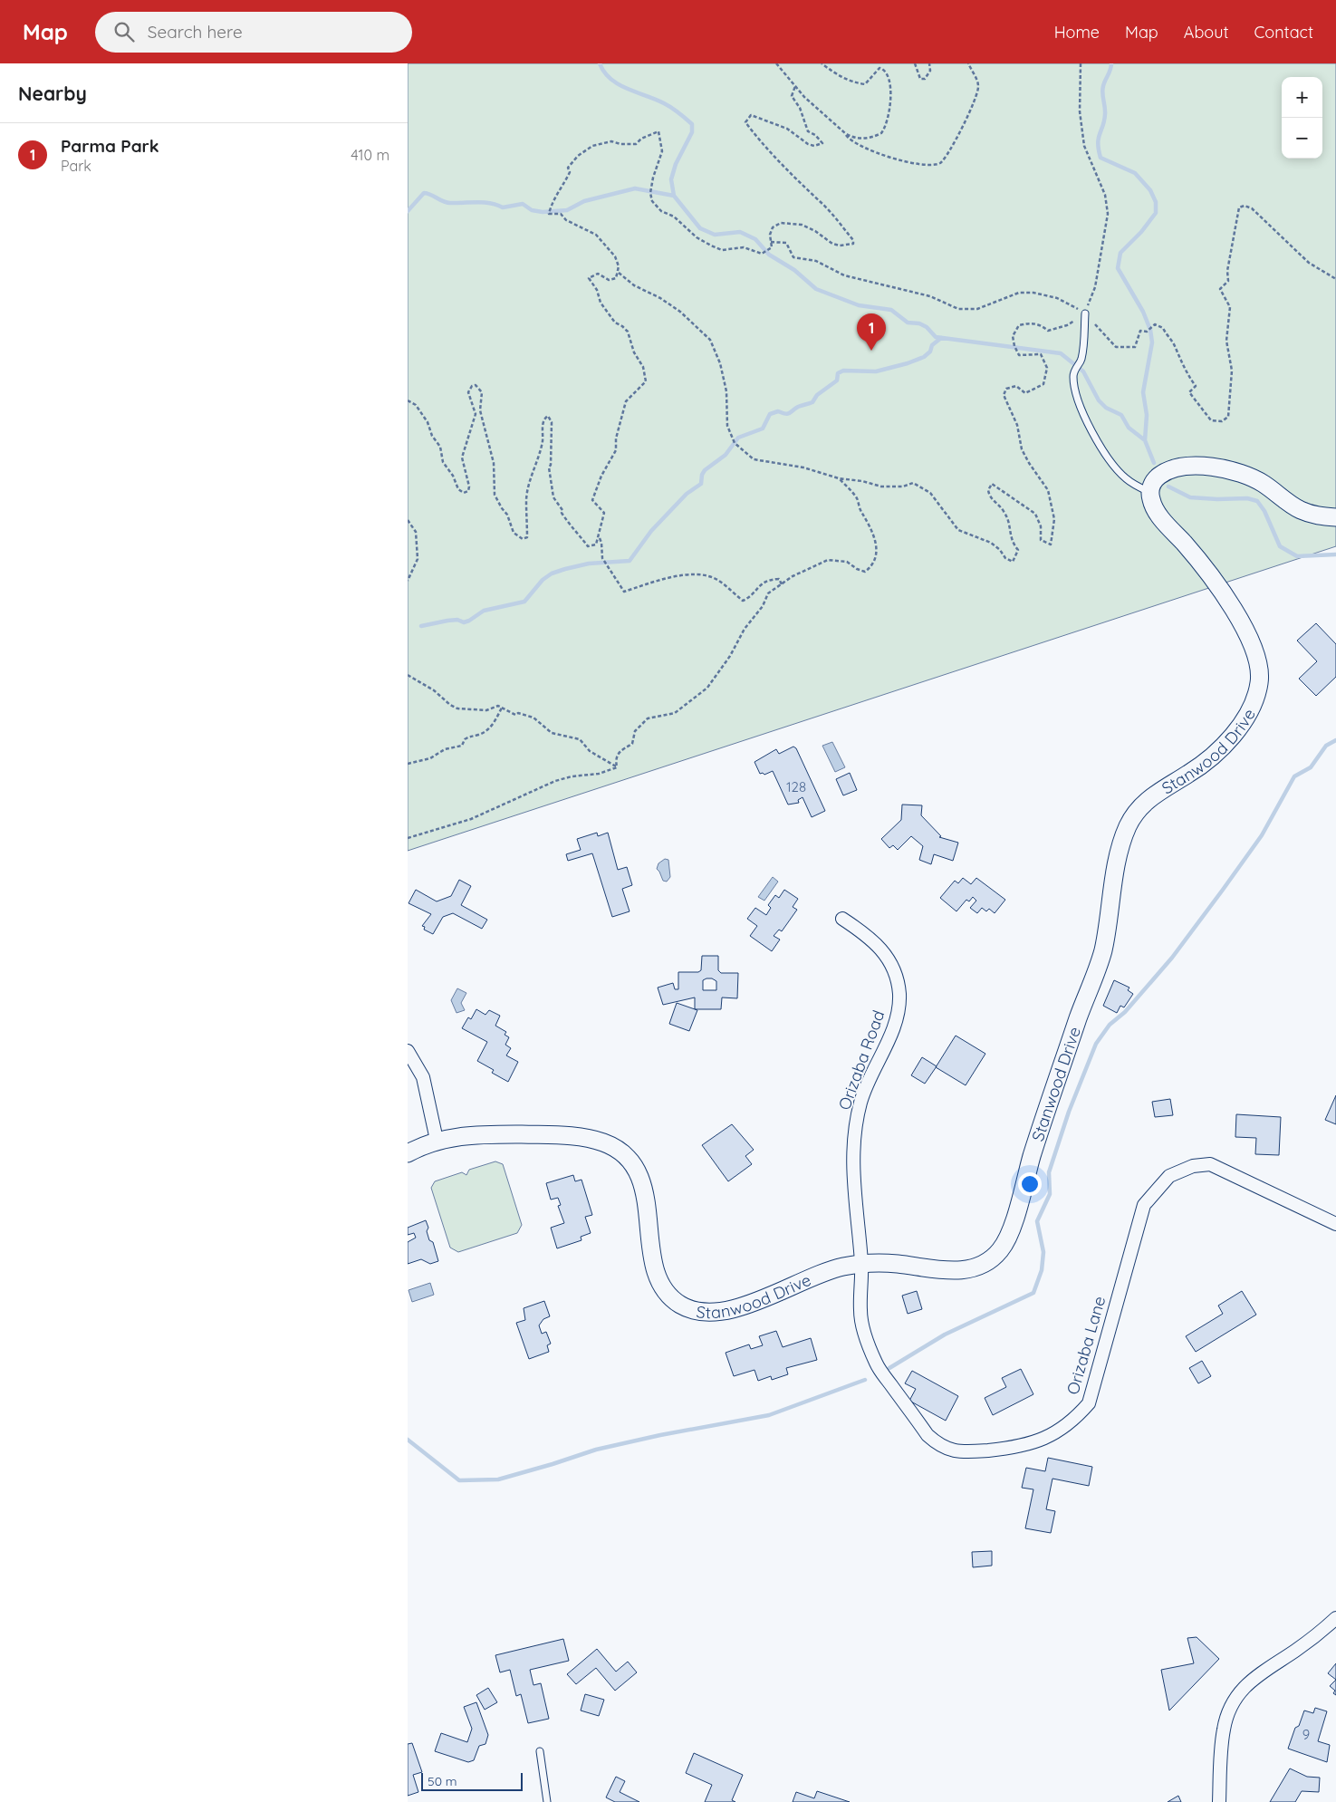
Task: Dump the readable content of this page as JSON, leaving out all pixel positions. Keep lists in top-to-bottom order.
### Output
{
  "streets": {
    "main road": ["Stanwood Drive"],
    "street": ["Orizaba Road", "Orizaba Lane"]
  },
  "crossings": [
    ["Stanwood Drive", "Orizaba Road"],
    ["Stanwood Drive", "Orizaba Lane"],
    ["Orizaba Road", "Orizaba Lane"]
  ],
  "house_numbers": ["128", "9"],
  "scale_bar": "50 m",
  "page": {
    "header": "Map",
    "search": "Search here",
    "nav": [
      "Home",
      "Map",
      "About",
      "Contact"
    ],
    "heading": "Nearby",
    "map_buttons": ["+", "−"],
    "list": [
      {
        "mark": "1",
        "name": "Parma Park",
        "note": "Park",
        "value": "410 m"
      }
    ],
    "pins": "1",
    "scale": "50 m"
  }
}
